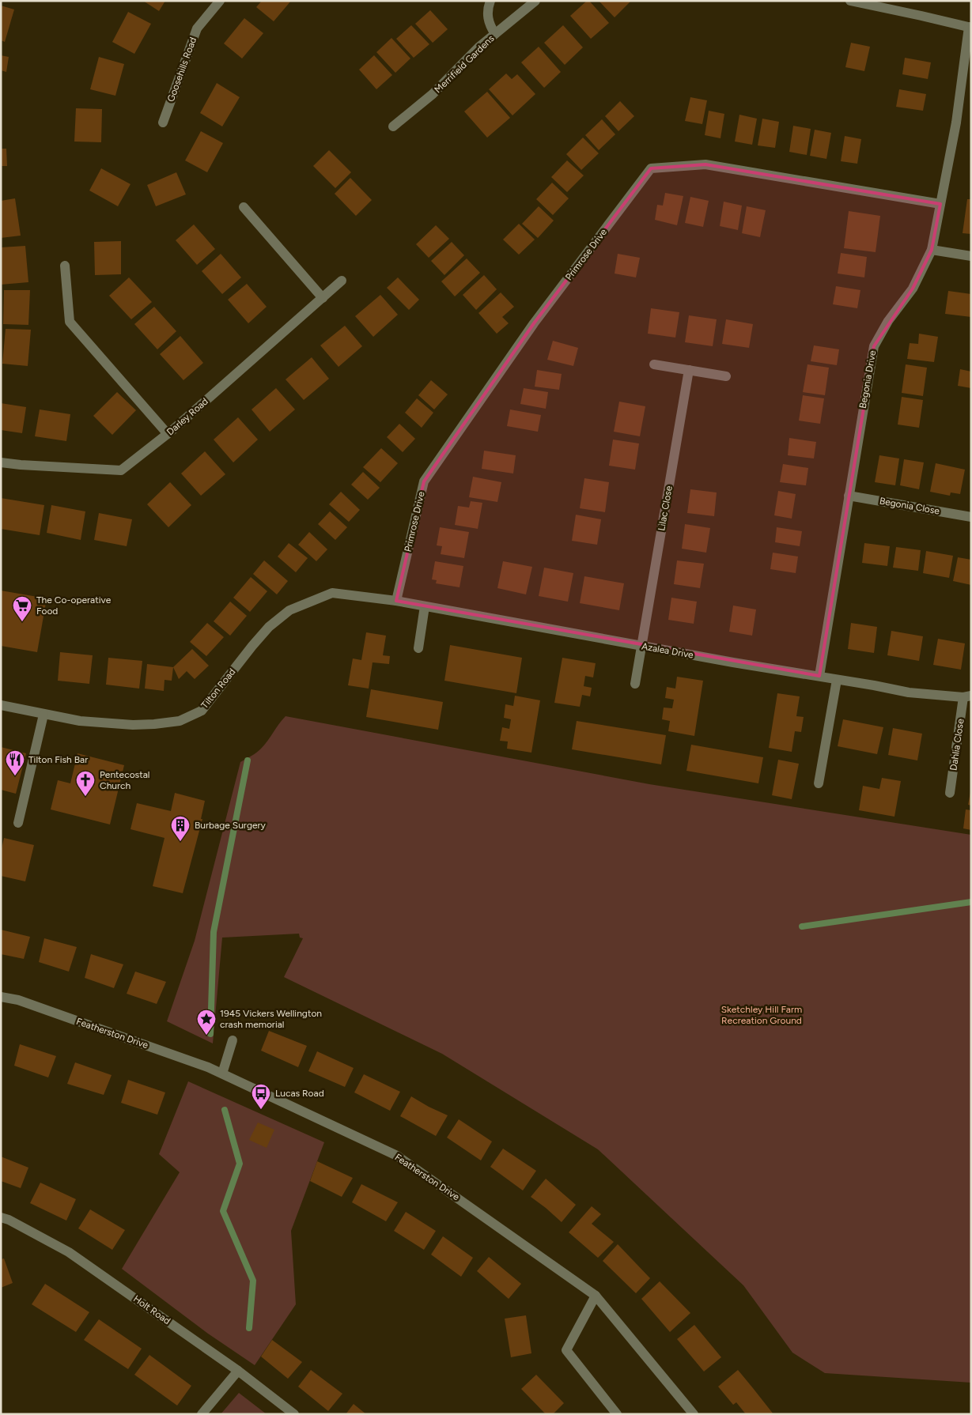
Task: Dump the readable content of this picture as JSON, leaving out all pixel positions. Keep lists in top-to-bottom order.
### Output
{
  "streets": {
    "street": [
      "Merrifield Gardens",
      "Goosehills Road",
      "Primrose Drive",
      "Begonia Drive",
      "Darley Road",
      "Begonia Close",
      "Lilac Close",
      "Azalea Drive",
      "Tilton Road",
      "Dahlia Close",
      "Featherston Drive",
      "Holt Road"
    ]
  },
  "crossings": [
    ["Primrose Drive", "Begonia Drive"],
    ["Primrose Drive", "Azalea Drive"],
    ["Begonia Drive", "Begonia Close"],
    ["Begonia Drive", "Azalea Drive"],
    ["Lilac Close", "Azalea Drive"],
    ["Azalea Drive", "Tilton Road"],
    ["Azalea Drive", "Dahlia Close"]
  ],
  "parks": ["Sketchley Hill Farm Recreation Ground"],
  "places": {
    "supermarket": ["The Co-operative Food"],
    "restaurant": ["Tilton Fish Bar"],
    "church": ["Pentecostal Church"],
    "building": ["Burbage Surgery"],
    "place": ["1945 Vickers Wellington crash memorial"],
    "bus stop": ["Lucas Road"]
  }
}
